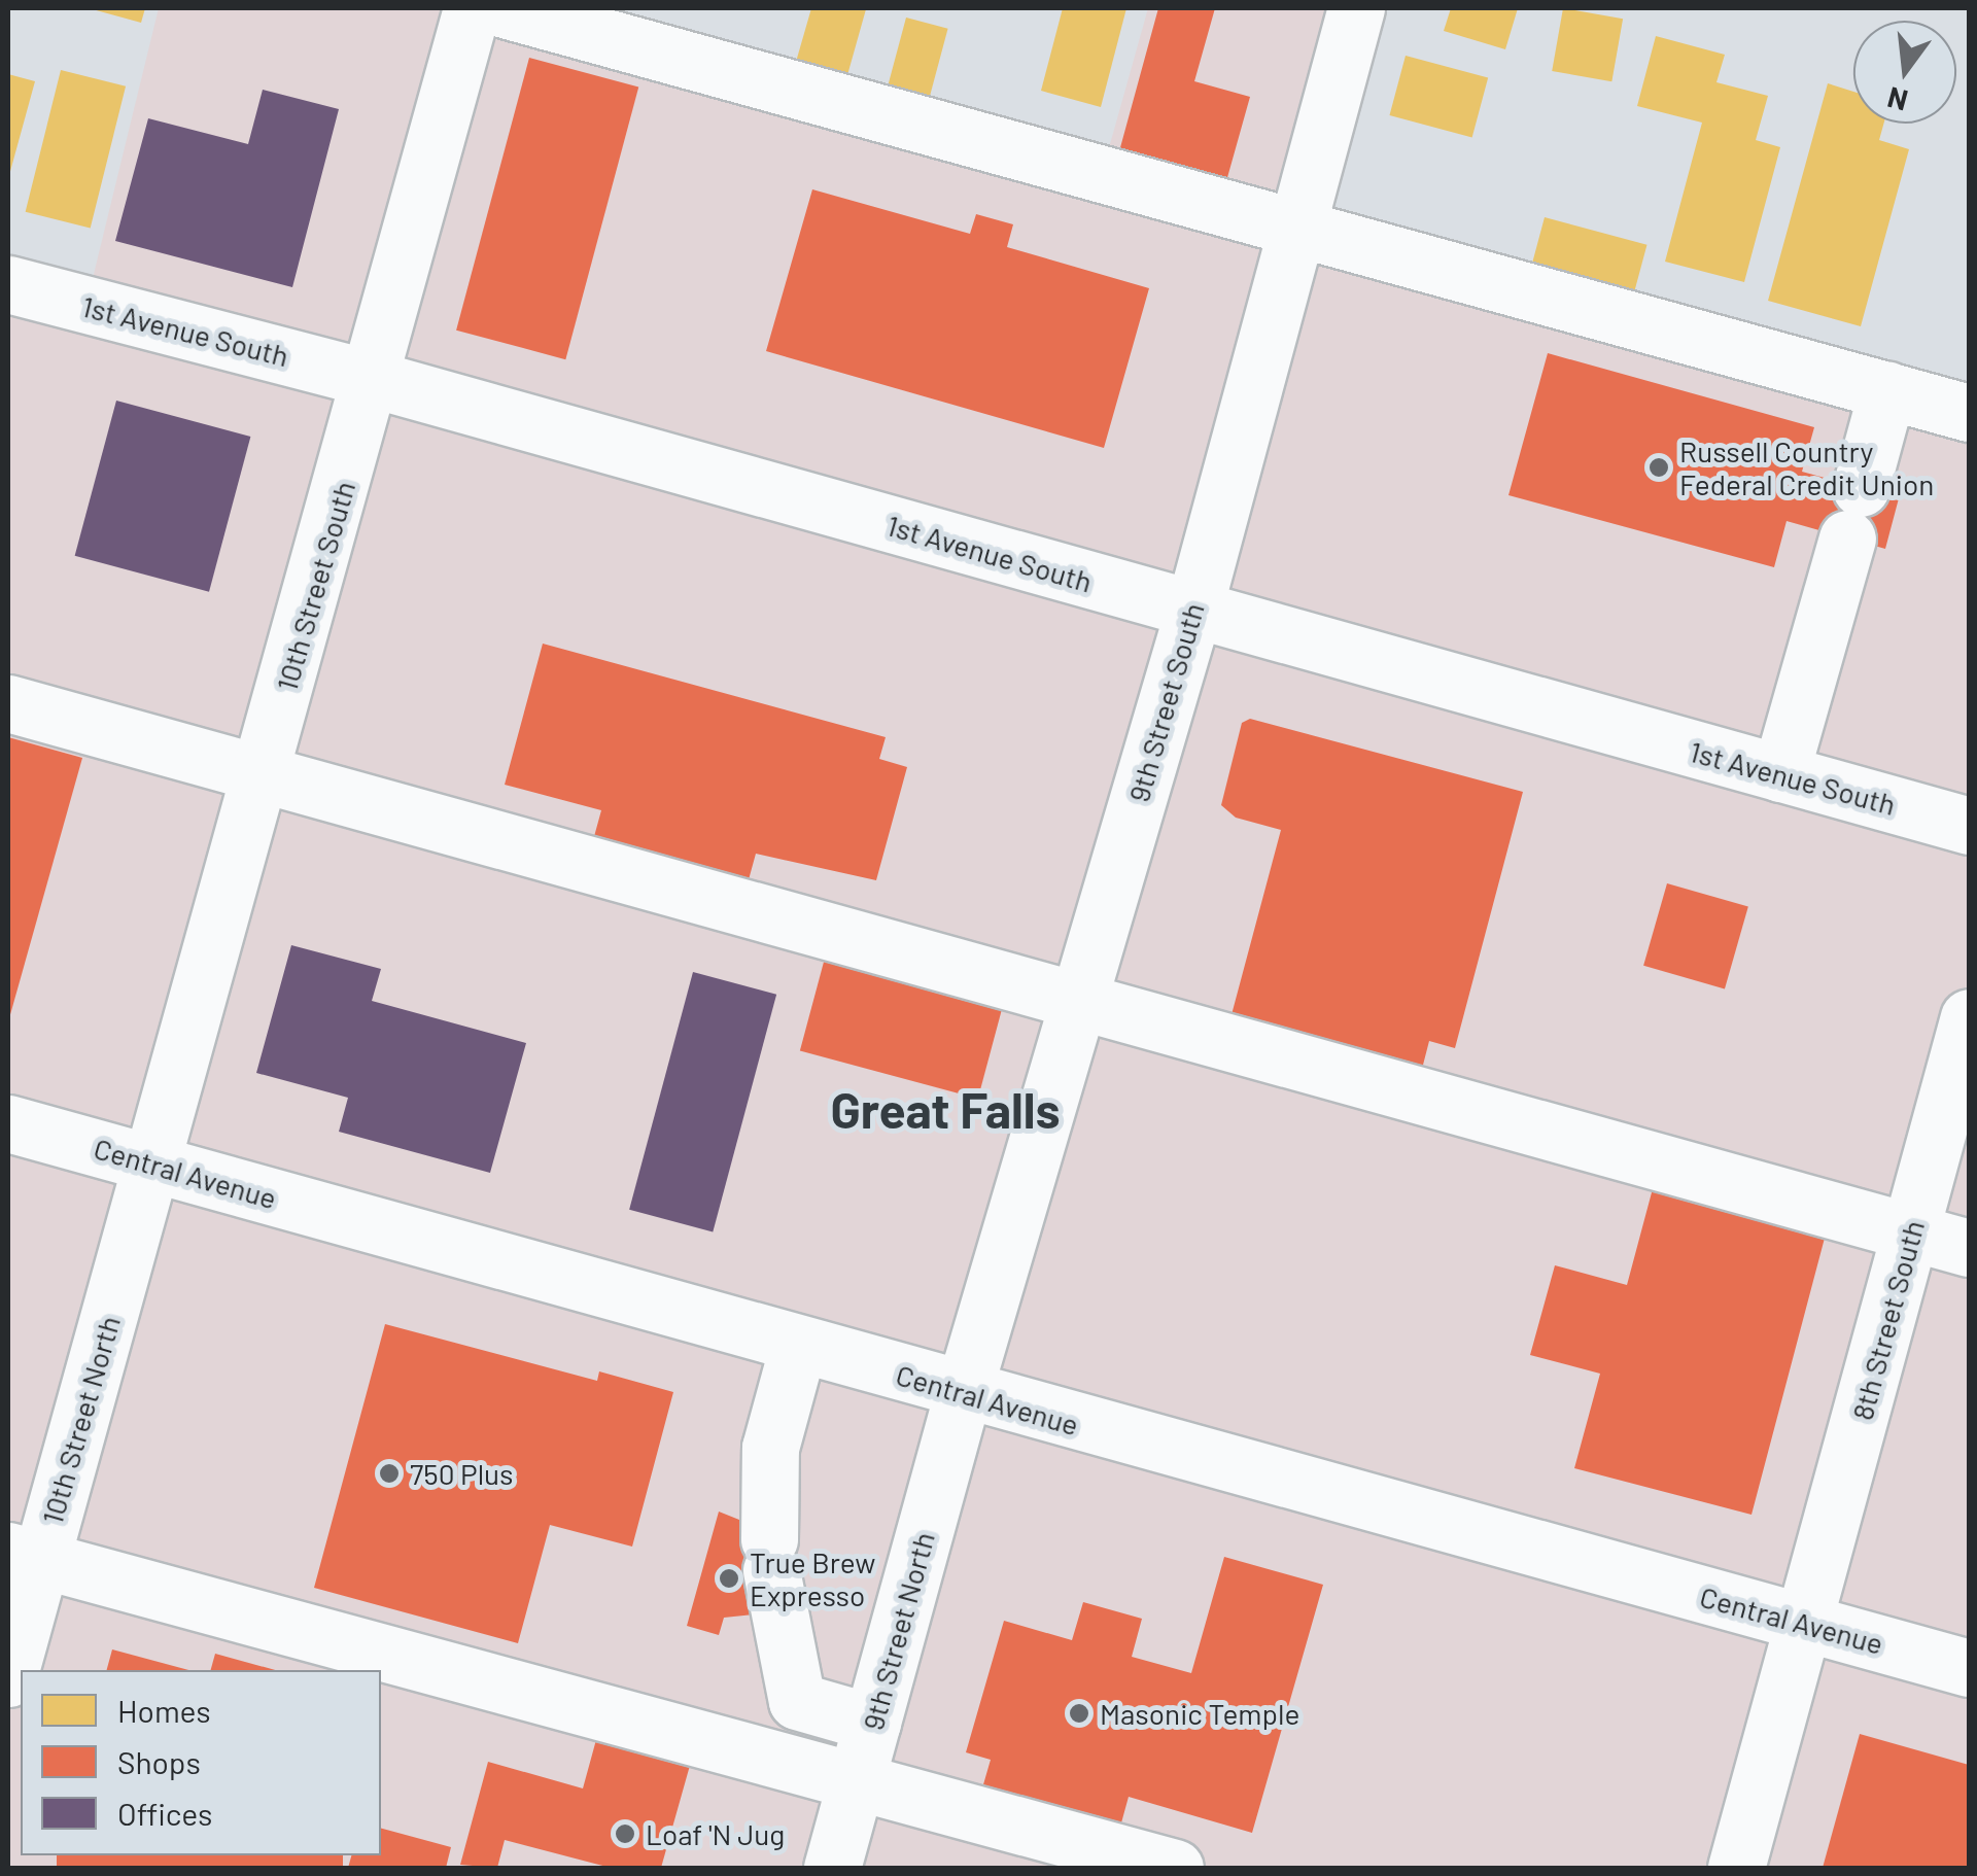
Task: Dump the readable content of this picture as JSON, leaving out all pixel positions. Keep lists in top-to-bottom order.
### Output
{
  "streets": {
    "street": [
      "1st Avenue South",
      "10th Street South",
      "9th Street South",
      "Central Avenue",
      "8th Street South",
      "10th Street North",
      "9th Street North"
    ]
  },
  "crossings": [
    ["1st Avenue South", "10th Street South"],
    ["1st Avenue South", "9th Street South"],
    ["10th Street South", "Central Avenue"],
    ["10th Street South", "10th Street North"],
    ["9th Street South", "Central Avenue"],
    ["9th Street South", "9th Street North"],
    ["Central Avenue", "8th Street South"],
    ["Central Avenue", "10th Street North"],
    ["Central Avenue", "9th Street North"]
  ],
  "districts": ["Great Falls"],
  "places": [
    "Russell Country Federal Credit Union",
    "750 Plus",
    "True Brew Expresso",
    "Masonic Temple",
    "Loaf 'N Jug"
  ],
  "legend": ["Homes", "Shops", "Offices"],
  "north": "bottom"
}
